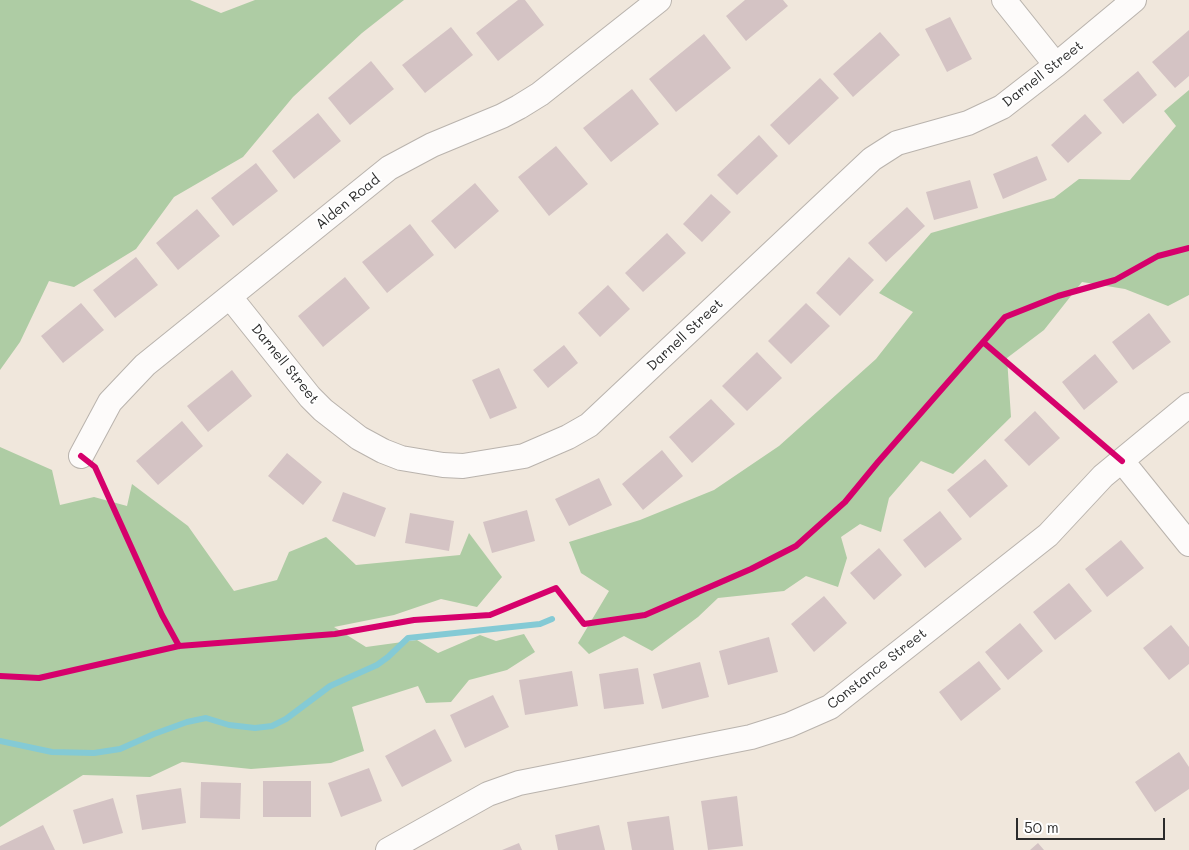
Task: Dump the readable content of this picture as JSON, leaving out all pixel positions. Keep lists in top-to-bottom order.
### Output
{
  "streets": {
    "street": ["Darnell Street", "Alden Road", "Constance Street"]
  },
  "crossings": [
    ["Darnell Street", "Alden Road"]
  ],
  "scale_bar": "50 m"
}
